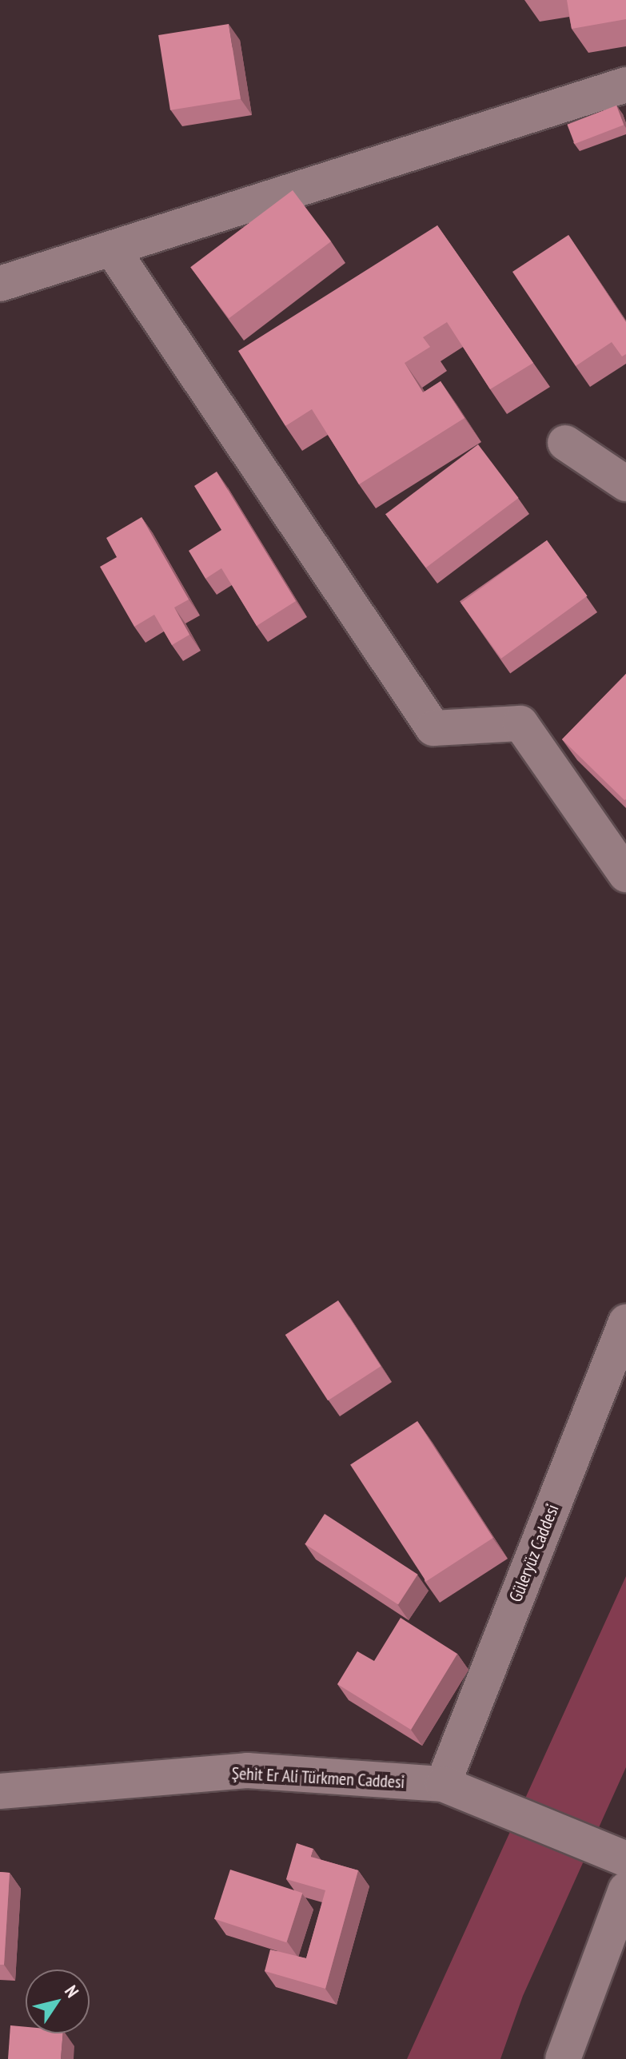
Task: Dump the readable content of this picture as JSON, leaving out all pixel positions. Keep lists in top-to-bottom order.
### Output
{
  "streets": {
    "street": ["Güleryüz Caddesi", "Şehit Er Ali Türkmen Caddesi"]
  },
  "crossings": [
    ["Güleryüz Caddesi", "Şehit Er Ali Türkmen Caddesi"]
  ],
  "north": "top right"
}
